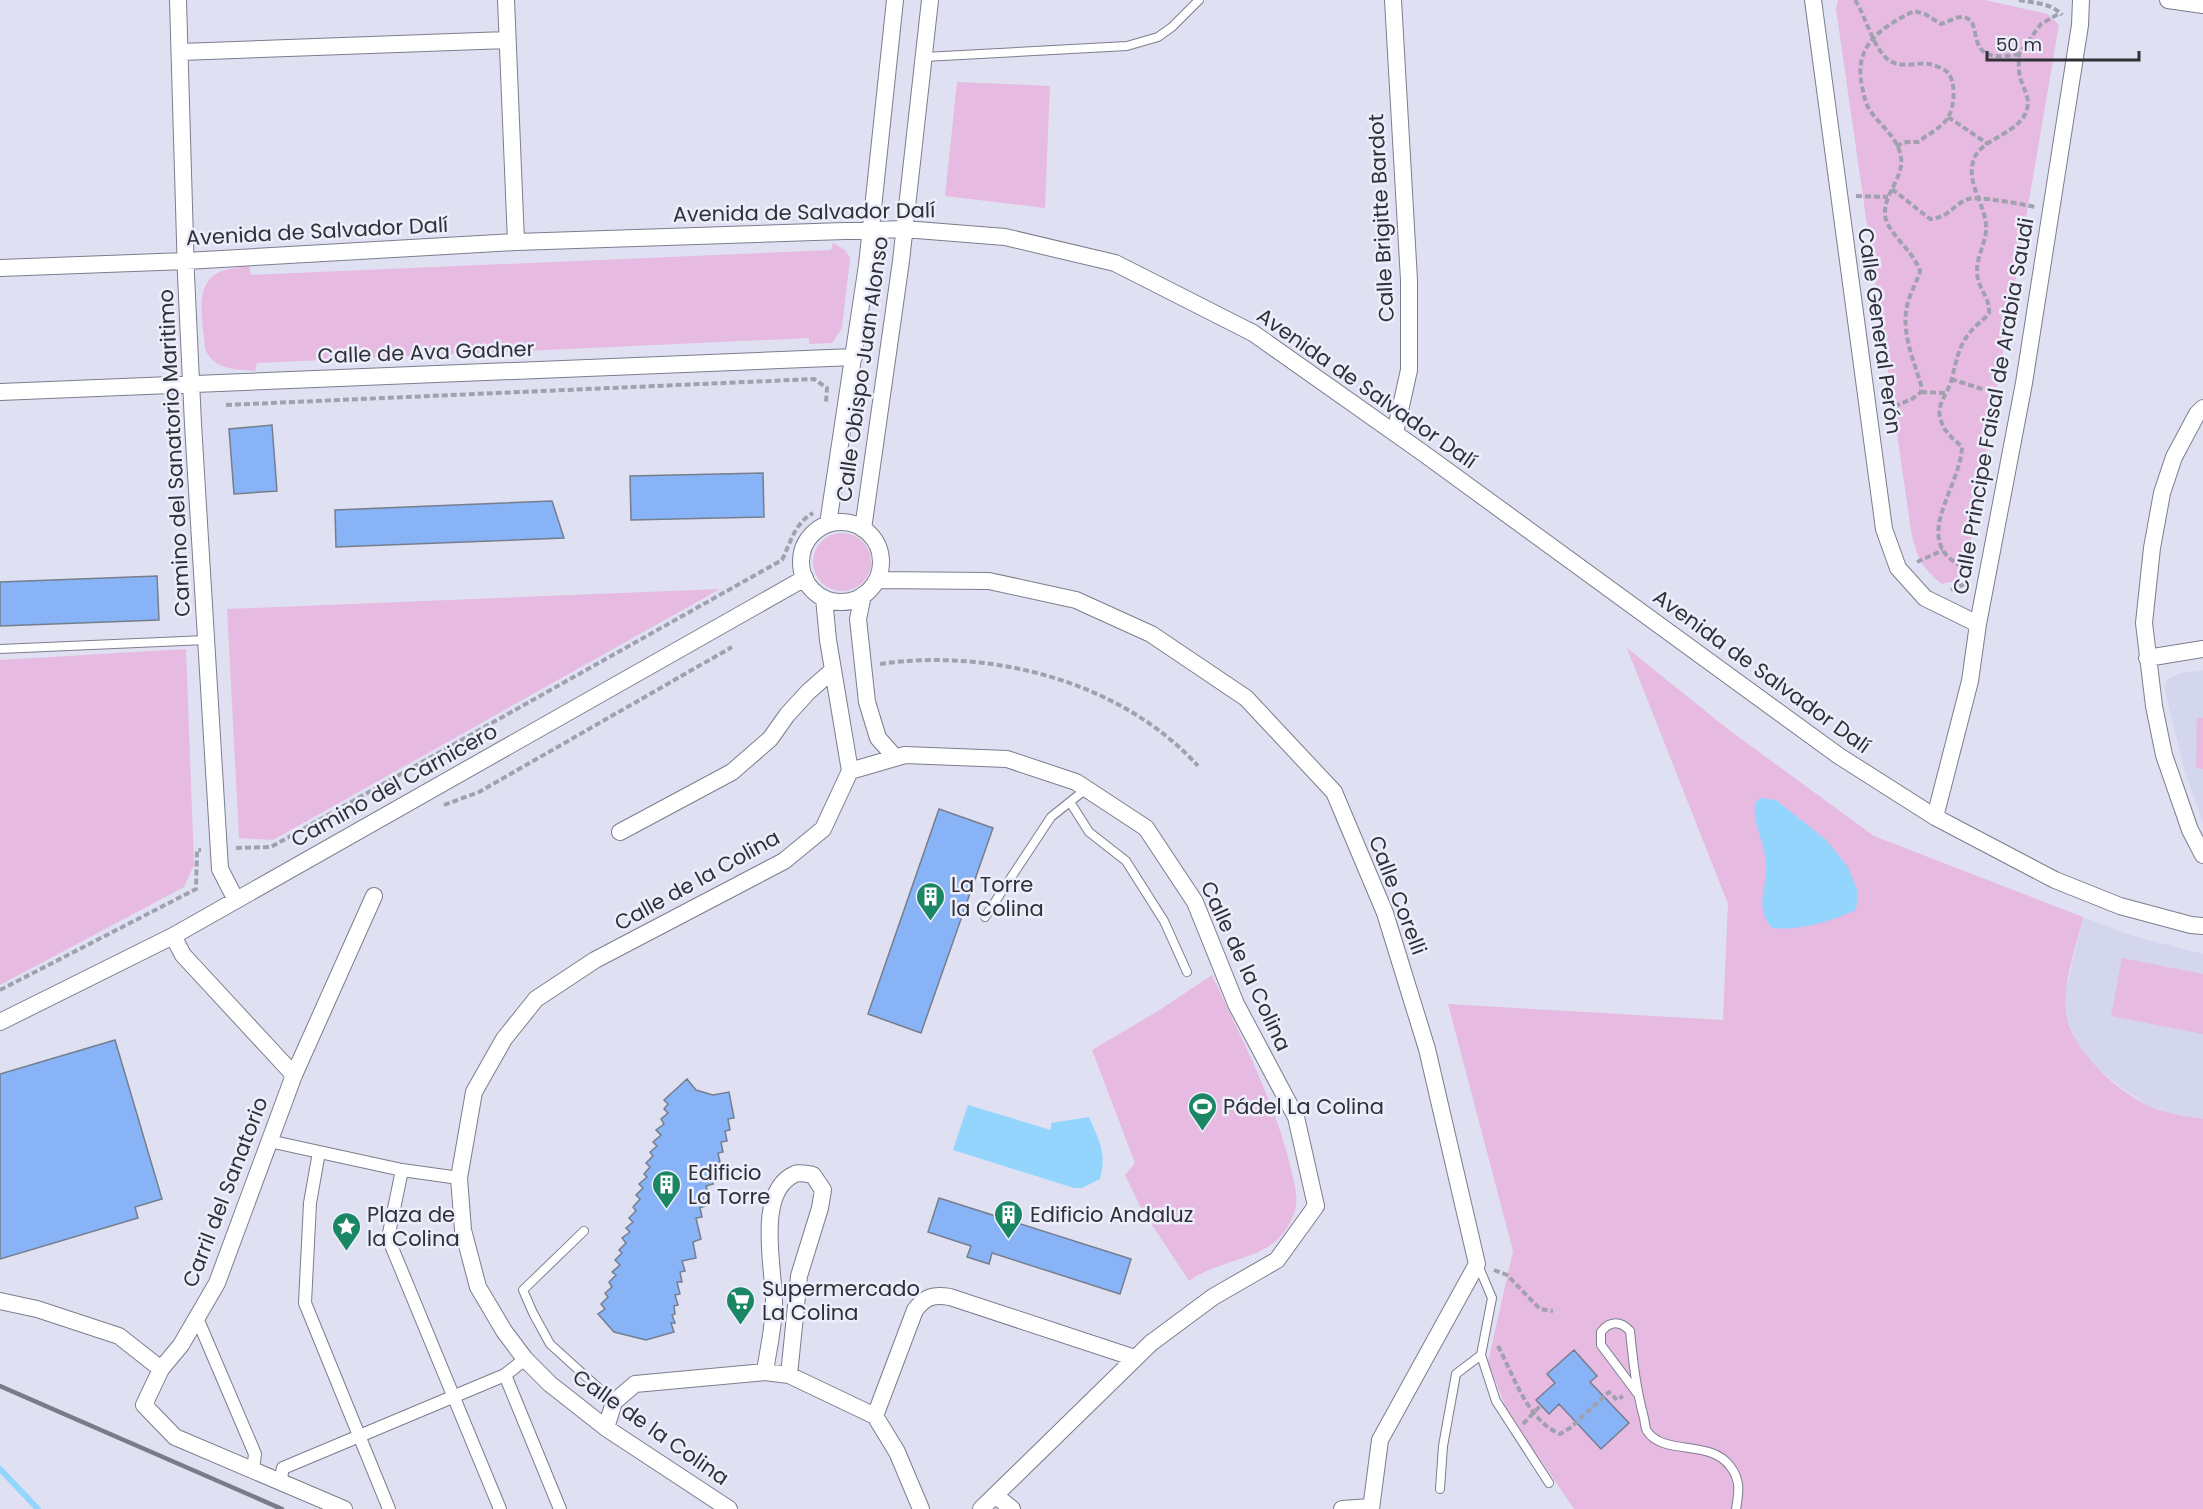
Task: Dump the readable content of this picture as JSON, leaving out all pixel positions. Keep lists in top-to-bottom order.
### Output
{
  "streets": {
    "street": [
      "Avenida de Salvador Dalí",
      "Calle Brigitte Bardot",
      "Calle General Perón",
      "Calle de Ava Gadner",
      "Calle Obispo Juan Alonso",
      "Calle Principe Faisal de Arabia Saudi",
      "Camino del Sanatorio Maritimo",
      "Camino del Carnicero",
      "Calle de la Colina",
      "Calle Corelli",
      "Carril del Sanatorio"
    ]
  },
  "crossings": [
    ["Avenida de Salvador Dalí", "Calle Brigitte Bardot"],
    ["Avenida de Salvador Dalí", "Calle Obispo Juan Alonso"],
    ["Avenida de Salvador Dalí", "Calle Principe Faisal de Arabia Saudi"],
    ["Avenida de Salvador Dalí", "Camino del Sanatorio Maritimo"],
    ["Calle General Perón", "Calle Principe Faisal de Arabia Saudi"],
    ["Calle de Ava Gadner", "Calle Obispo Juan Alonso"],
    ["Calle de Ava Gadner", "Camino del Sanatorio Maritimo"],
    ["Calle Obispo Juan Alonso", "Camino del Carnicero"],
    ["Calle Obispo Juan Alonso", "Calle Corelli"],
    ["Camino del Sanatorio Maritimo", "Camino del Carnicero"],
    ["Camino del Carnicero", "Calle Corelli"]
  ],
  "places": {
    "building": ["La Torre la Colina", "Edificio La Torre", "Edificio Andaluz"],
    "sports": ["Pádel La Colina"],
    "place": ["Plaza de la Colina"],
    "supermarket": ["Supermercado La Colina"]
  },
  "scale_bar": "50 m"
}
